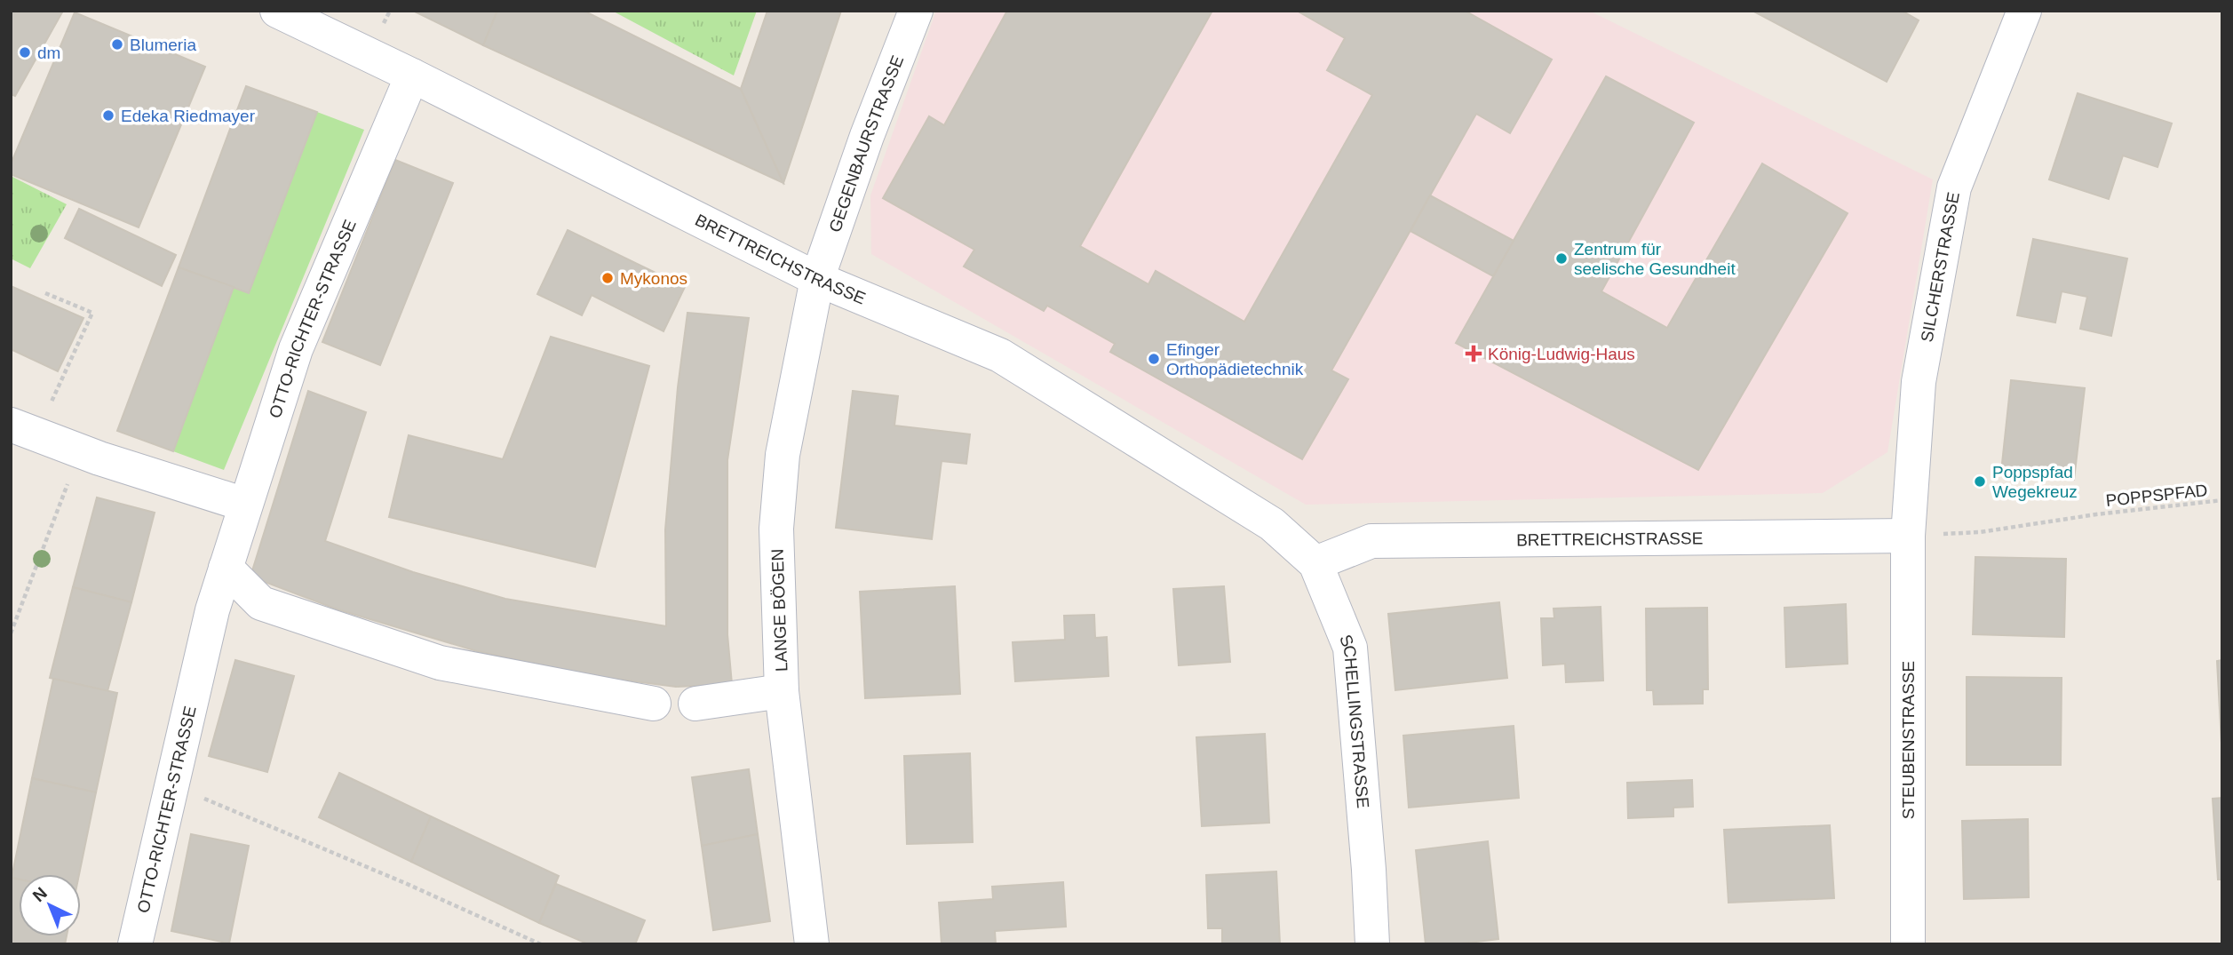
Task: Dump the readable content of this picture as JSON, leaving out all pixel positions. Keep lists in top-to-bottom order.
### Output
{
  "streets": {
    "street": [
      "GEGENBAURSTRASSE",
      "BRETTREICHSTRASSE",
      "SILCHERSTRASSE",
      "OTTO-RICHTER-STRASSE",
      "LANGE BÖGEN",
      "SCHELLINGSTRASSE",
      "STEUBENSTRASSE"
    ],
    "path": ["POPPSPFAD"]
  },
  "crossings": [
    ["GEGENBAURSTRASSE", "BRETTREICHSTRASSE"],
    ["GEGENBAURSTRASSE", "LANGE BÖGEN"],
    ["BRETTREICHSTRASSE", "SILCHERSTRASSE"],
    ["BRETTREICHSTRASSE", "OTTO-RICHTER-STRASSE"],
    ["BRETTREICHSTRASSE", "POPPSPFAD"],
    ["BRETTREICHSTRASSE", "LANGE BÖGEN"],
    ["BRETTREICHSTRASSE", "SCHELLINGSTRASSE"],
    ["BRETTREICHSTRASSE", "STEUBENSTRASSE"],
    ["SILCHERSTRASSE", "POPPSPFAD"],
    ["SILCHERSTRASSE", "STEUBENSTRASSE"],
    ["POPPSPFAD", "STEUBENSTRASSE"]
  ],
  "places": {
    "other": [
      "Blumeria",
      "dm",
      "Edeka Riedmayer",
      "Zentrum für seelische Gesundheit",
      "Mykonos",
      "Efinger Orthopädietechnik",
      "Poppspfad Wegekreuz"
    ],
    "health": ["König-Ludwig-Haus"]
  },
  "north": "top left"
}
